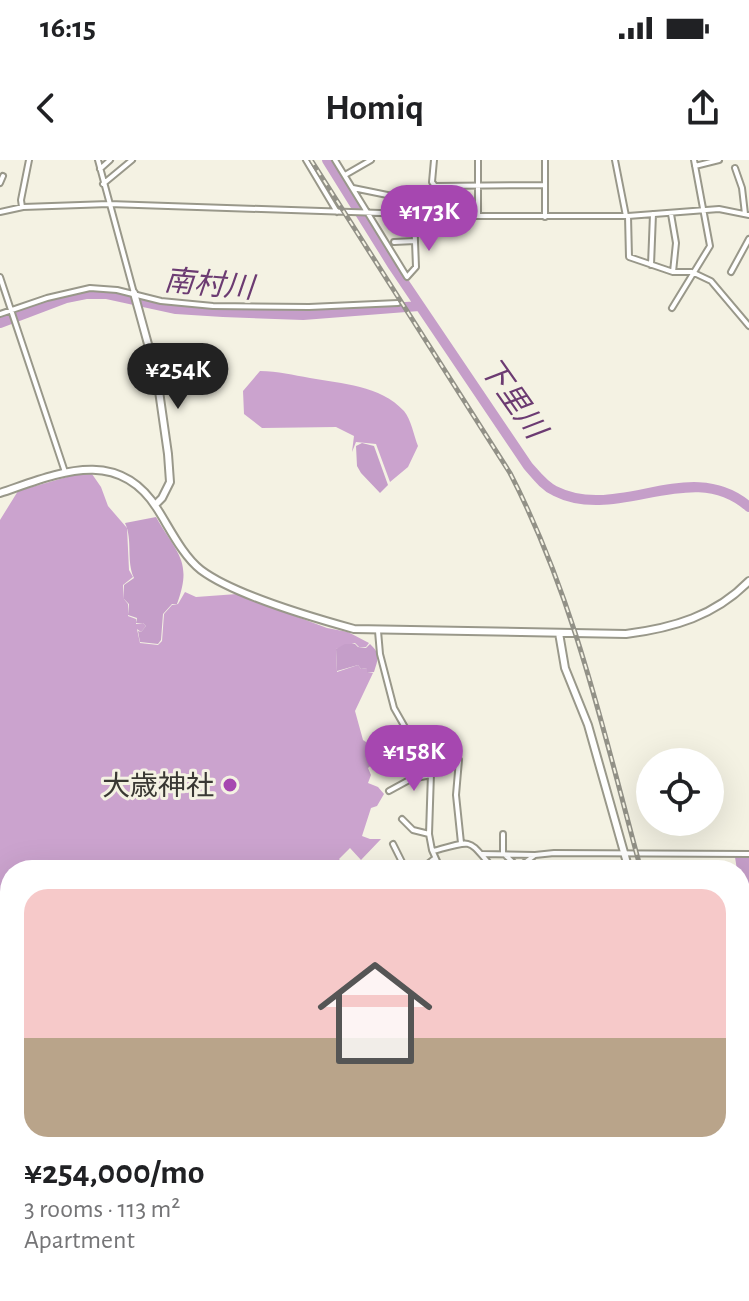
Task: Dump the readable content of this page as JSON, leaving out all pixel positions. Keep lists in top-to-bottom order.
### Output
{
  "water": ["南村川", "下里川"],
  "places": ["大歳神社"],
  "page": {
    "status": "16:15",
    "header": "Homiq",
    "price": ["¥173K", "¥254K", "¥158K"],
    "list": [
      {
        "name": "¥254,000/mo",
        "note": "3 rooms · 113 m² · Apartment"
      }
    ]
  }
}
